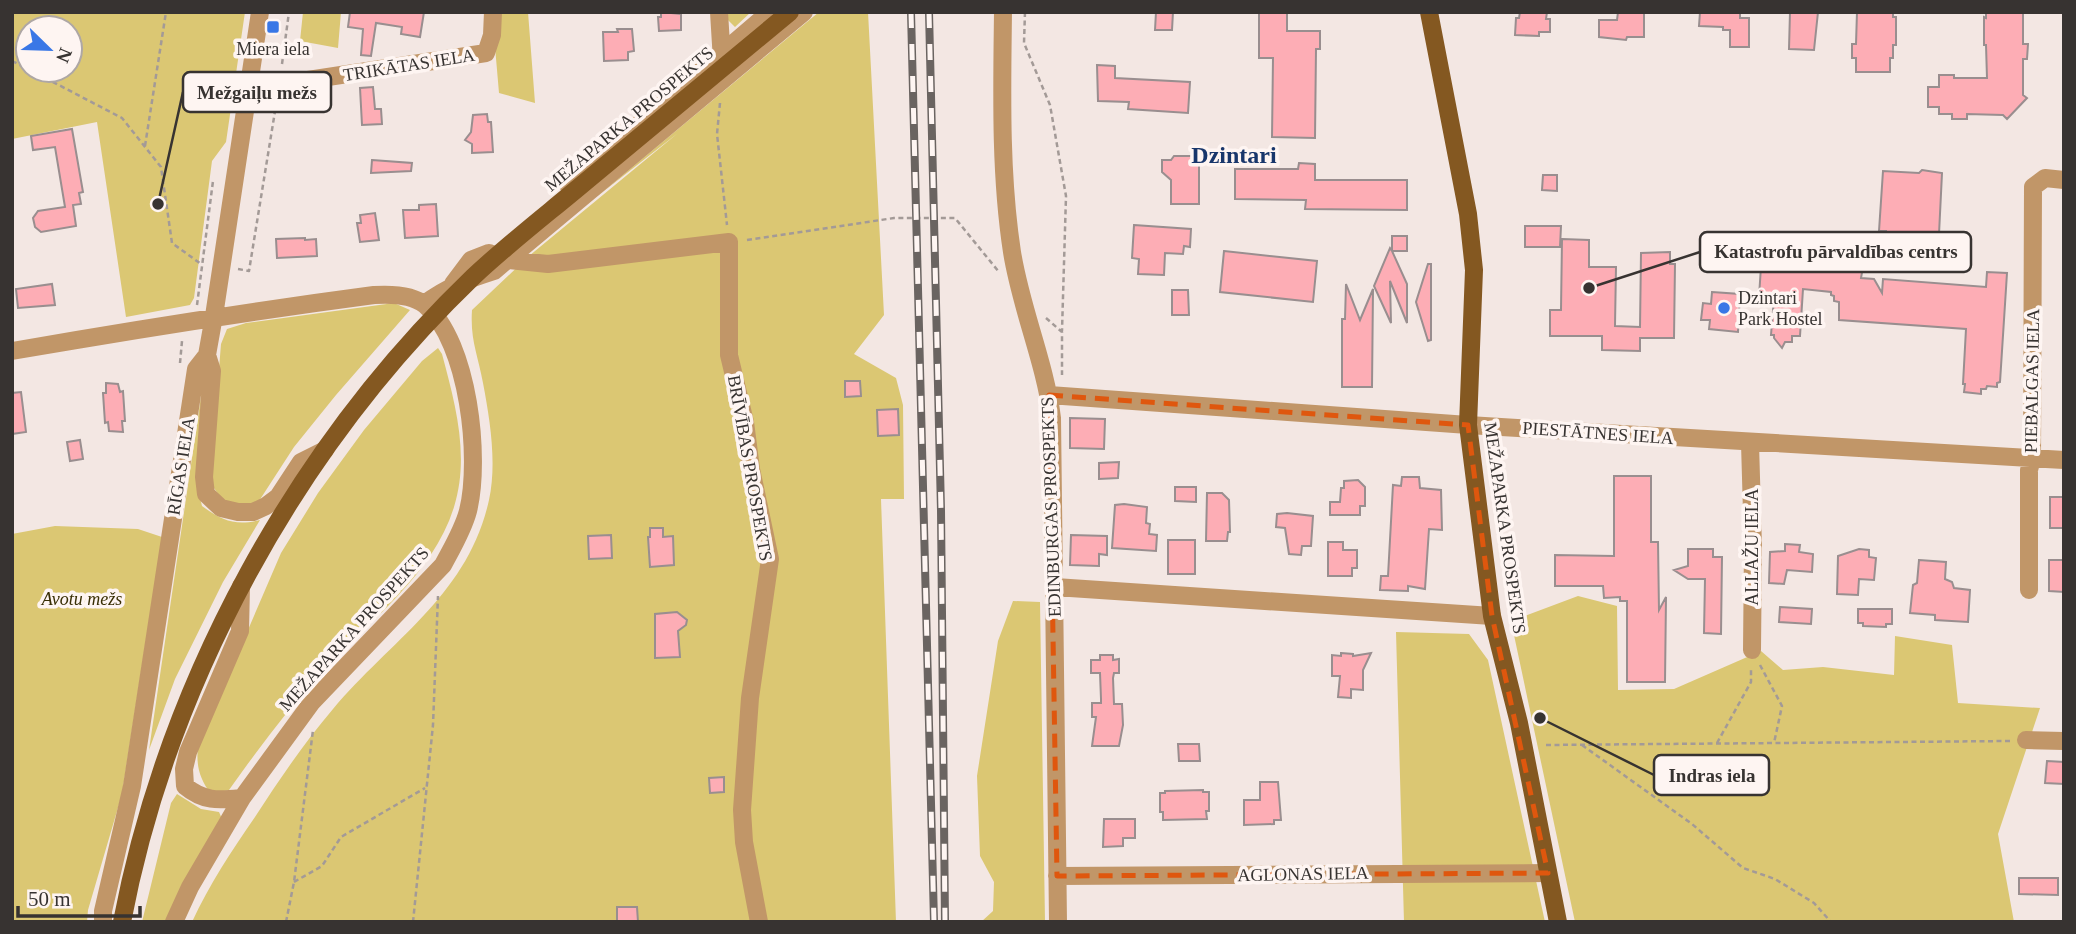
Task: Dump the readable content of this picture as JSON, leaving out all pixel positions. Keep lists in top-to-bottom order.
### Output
{
  "streets": {
    "main road": ["MEŽAPARKA PROSPEKTS"],
    "street": [
      "TRIKĀTAS IELA",
      "PIEBALGAS IELA",
      "PIESTĀTNES IELA",
      "RĪGAS IELA",
      "BRĪVĪBAS PROSPEKTS",
      "EDINBURGAS PROSPEKTS",
      "ALLAŽU IELA",
      "AGLONAS IELA"
    ]
  },
  "crossings": [
    ["TRIKĀTAS IELA", "RĪGAS IELA"],
    ["MEŽAPARKA PROSPEKTS", "PIESTĀTNES IELA"],
    ["MEŽAPARKA PROSPEKTS", "RĪGAS IELA"],
    ["MEŽAPARKA PROSPEKTS", "AGLONAS IELA"],
    ["PIEBALGAS IELA", "PIESTĀTNES IELA"],
    ["PIESTĀTNES IELA", "EDINBURGAS PROSPEKTS"],
    ["PIESTĀTNES IELA", "ALLAŽU IELA"],
    ["EDINBURGAS PROSPEKTS", "AGLONAS IELA"]
  ],
  "districts": ["Dzintari"],
  "parks": ["Avotu mežs"],
  "places": {
    "transit": ["Miera iela"],
    "other": [
      "Mežgaiļu mežs",
      "Katastrofu pārvaldības centrs",
      "Dzintari Park Hostel",
      "Indras iela"
    ]
  },
  "scale_bar": "50 m",
  "north": "bottom right"
}
